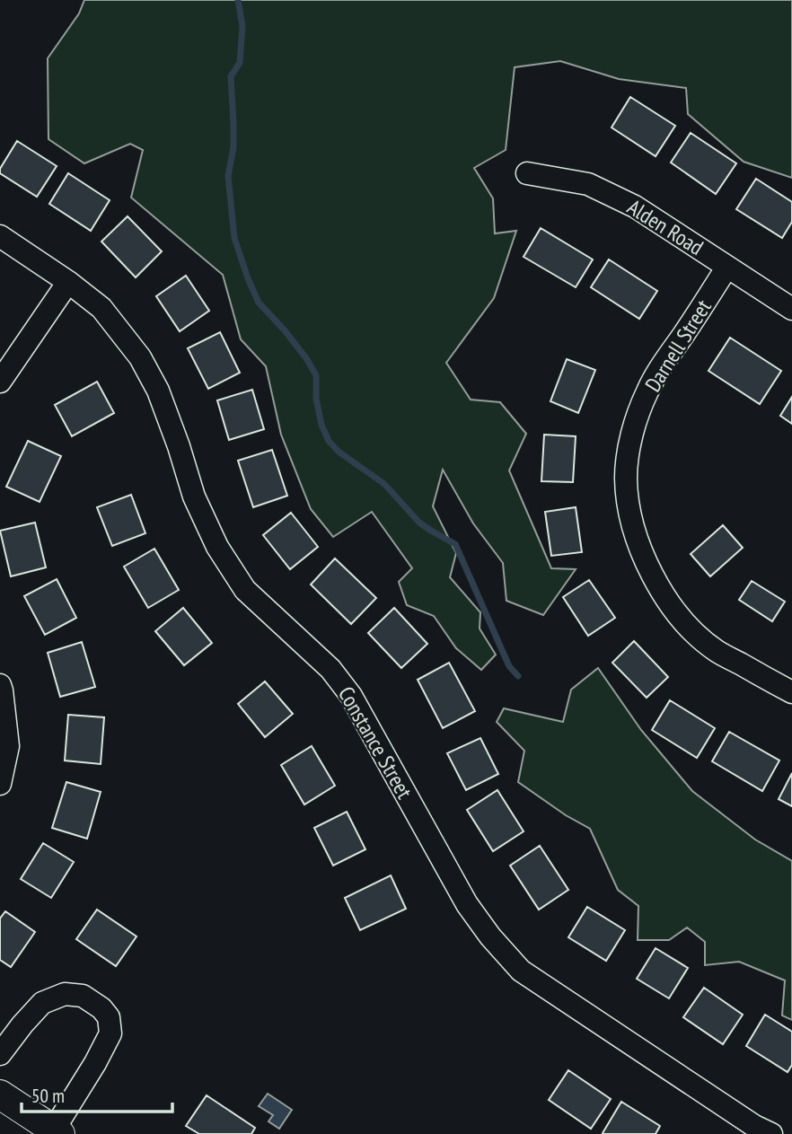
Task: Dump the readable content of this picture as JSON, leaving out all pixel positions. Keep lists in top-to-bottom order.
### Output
{
  "streets": {
    "street": ["Alden Road", "Darnell Street", "Constance Street"]
  },
  "crossings": [
    ["Alden Road", "Darnell Street"]
  ],
  "scale_bar": "50 m"
}
